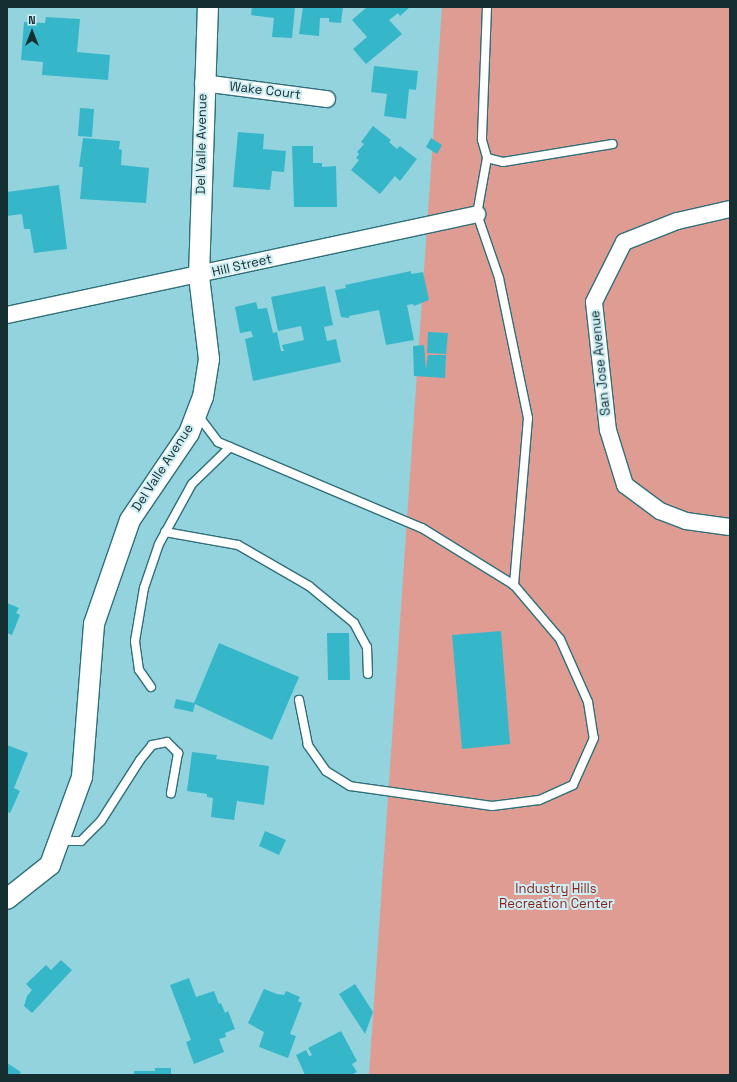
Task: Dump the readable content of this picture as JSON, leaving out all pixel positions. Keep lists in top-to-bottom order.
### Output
{
  "streets": {
    "street": [
      "Wake Court",
      "Del Valle Avenue",
      "Hill Street",
      "San Jose Avenue"
    ]
  },
  "crossings": [
    ["Wake Court", "Del Valle Avenue"],
    ["Del Valle Avenue", "Hill Street"]
  ],
  "parks": ["Industry Hills Recreation Center"],
  "north": "top"
}
